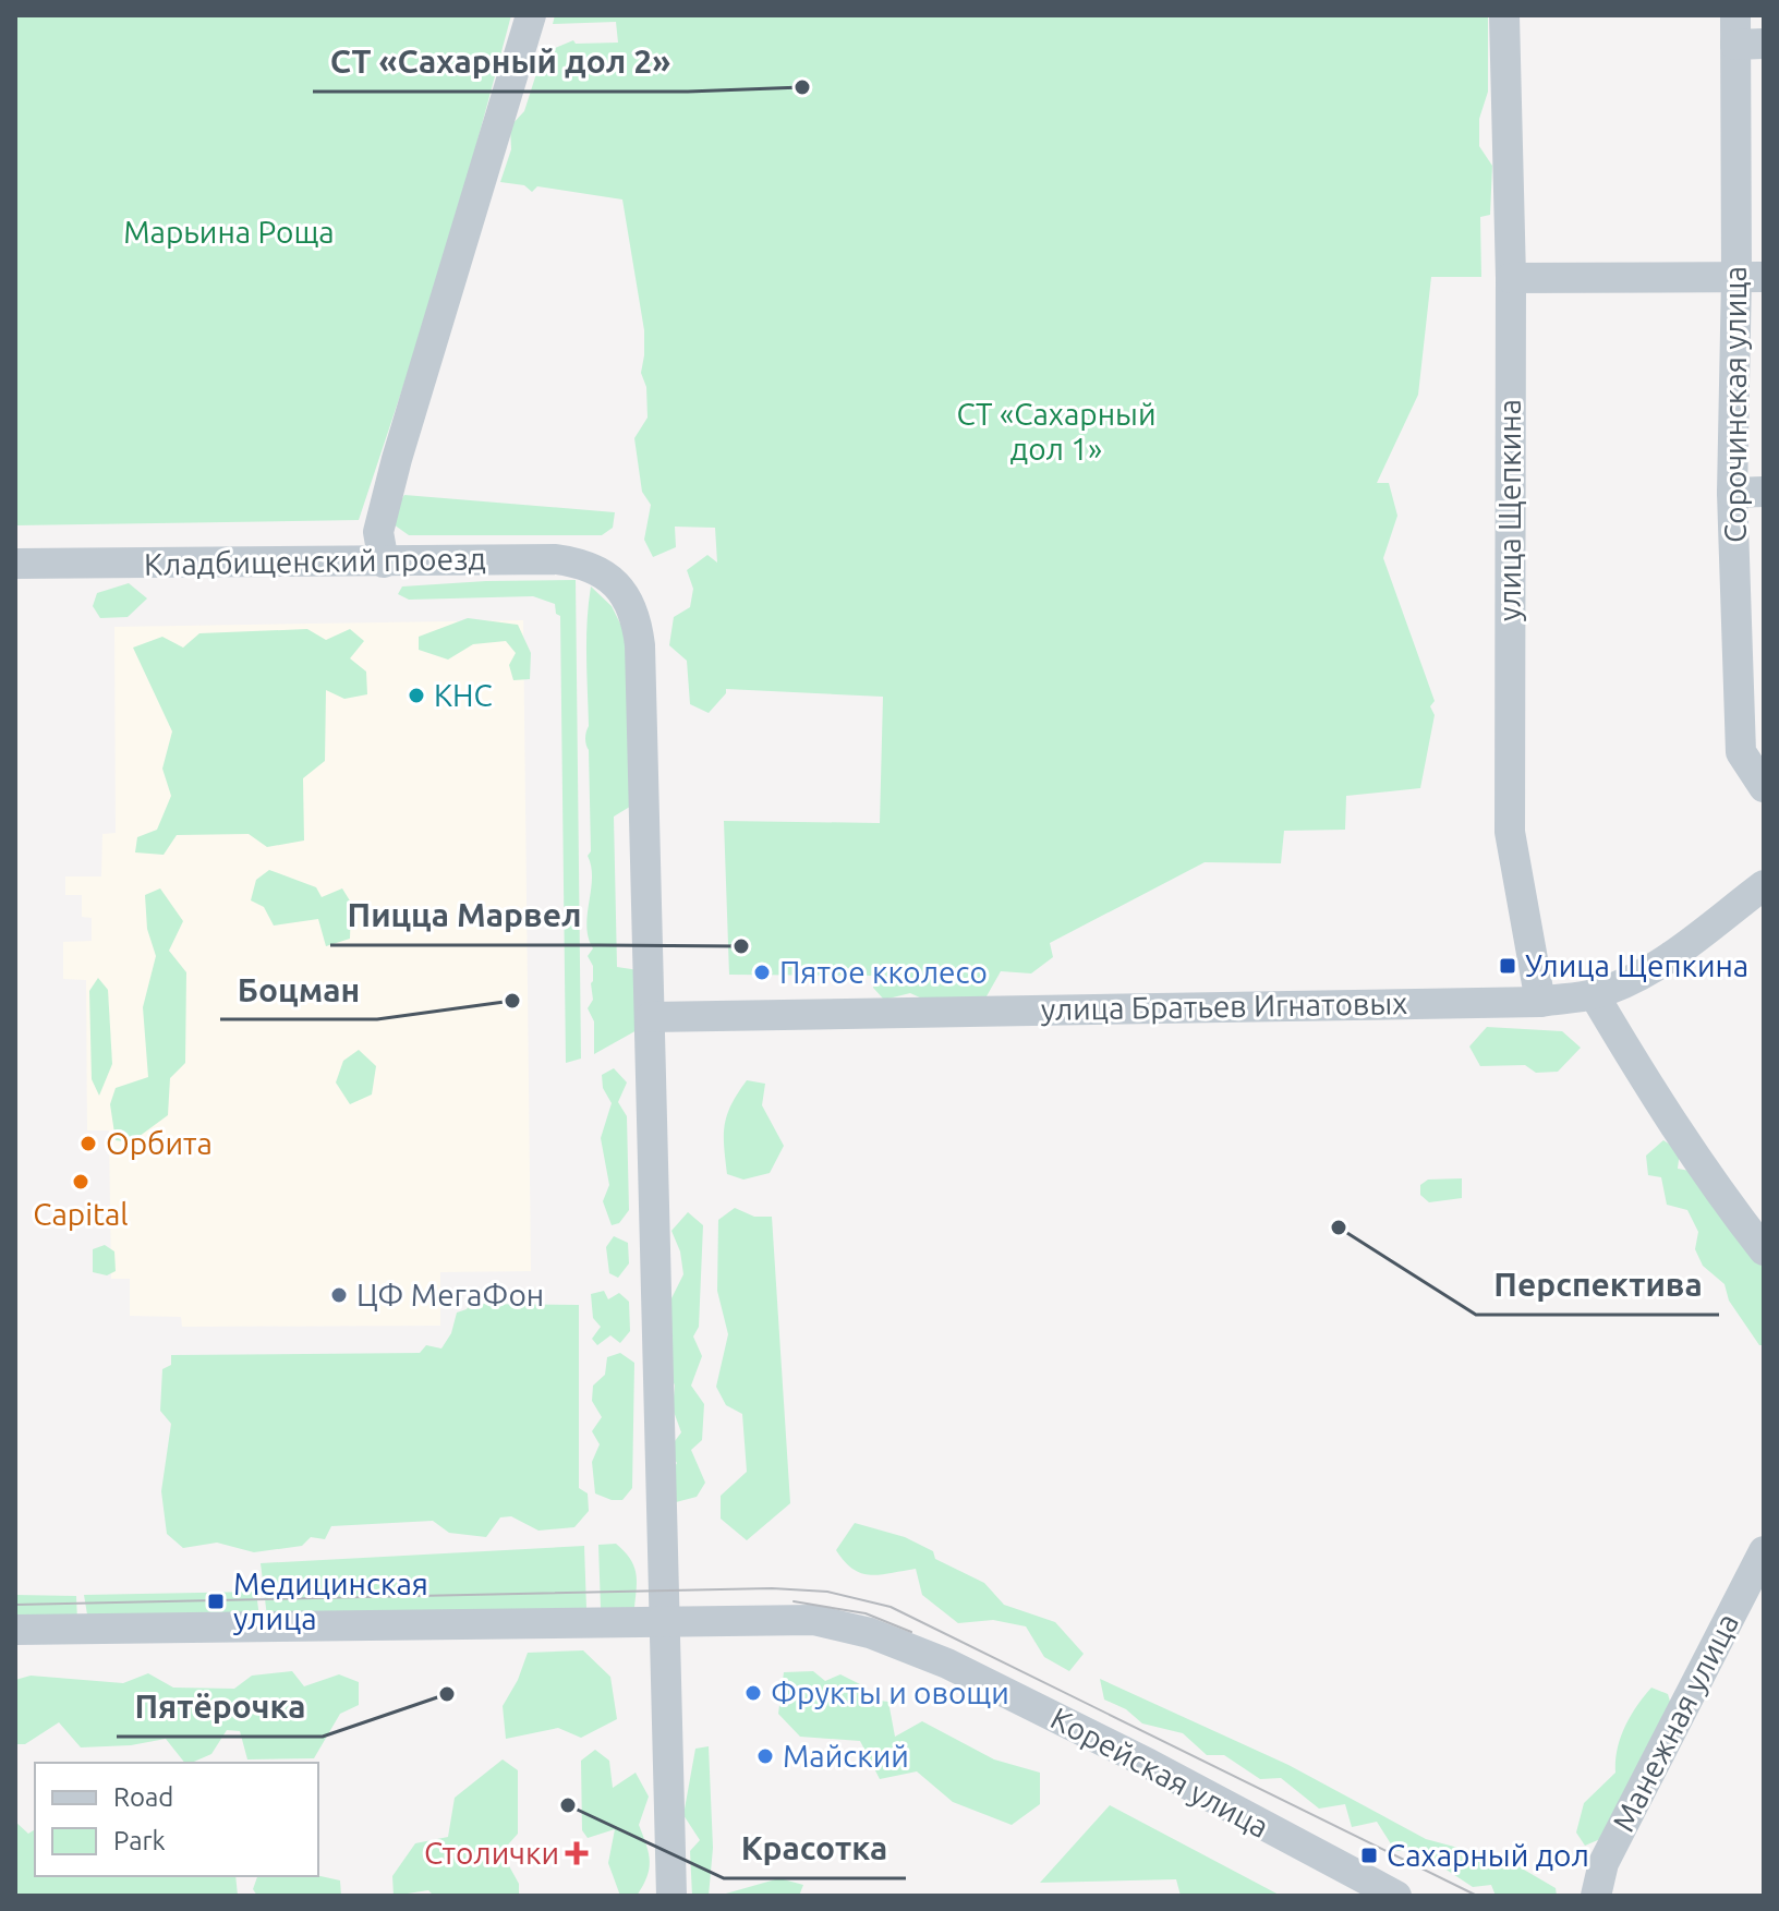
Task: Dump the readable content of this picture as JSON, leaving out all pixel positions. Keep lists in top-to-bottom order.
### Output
{
  "streets": {
    "street": [
      "Сорочинская улица",
      "улица Щепкина",
      "Кладбищенский проезд",
      "улица Братьев Игнатовых",
      "Манежная улица",
      "Корейская улица"
    ]
  },
  "crossings": [
    ["улица Щепкина", "улица Братьев Игнатовых"],
    ["Кладбищенский проезд", "улица Братьев Игнатовых"]
  ],
  "parks": ["Марьина Роща", "СТ «Сахарный дол 1»"],
  "places": {
    "other": [
      "СТ «Сахарный дол 2»",
      "КНС",
      "Пицца Марвел",
      "Пятое кколесо",
      "Боцман",
      "Орбита",
      "Capital",
      "Перспектива",
      "ЦФ МегаФон",
      "Фрукты и овощи",
      "Пятёрочка",
      "Майский",
      "Красотка"
    ],
    "transit": ["Улица Щепкина", "Медицинская улица", "Сахарный дол"],
    "health": ["Столички"]
  },
  "legend": ["Road", "Park"]
}
